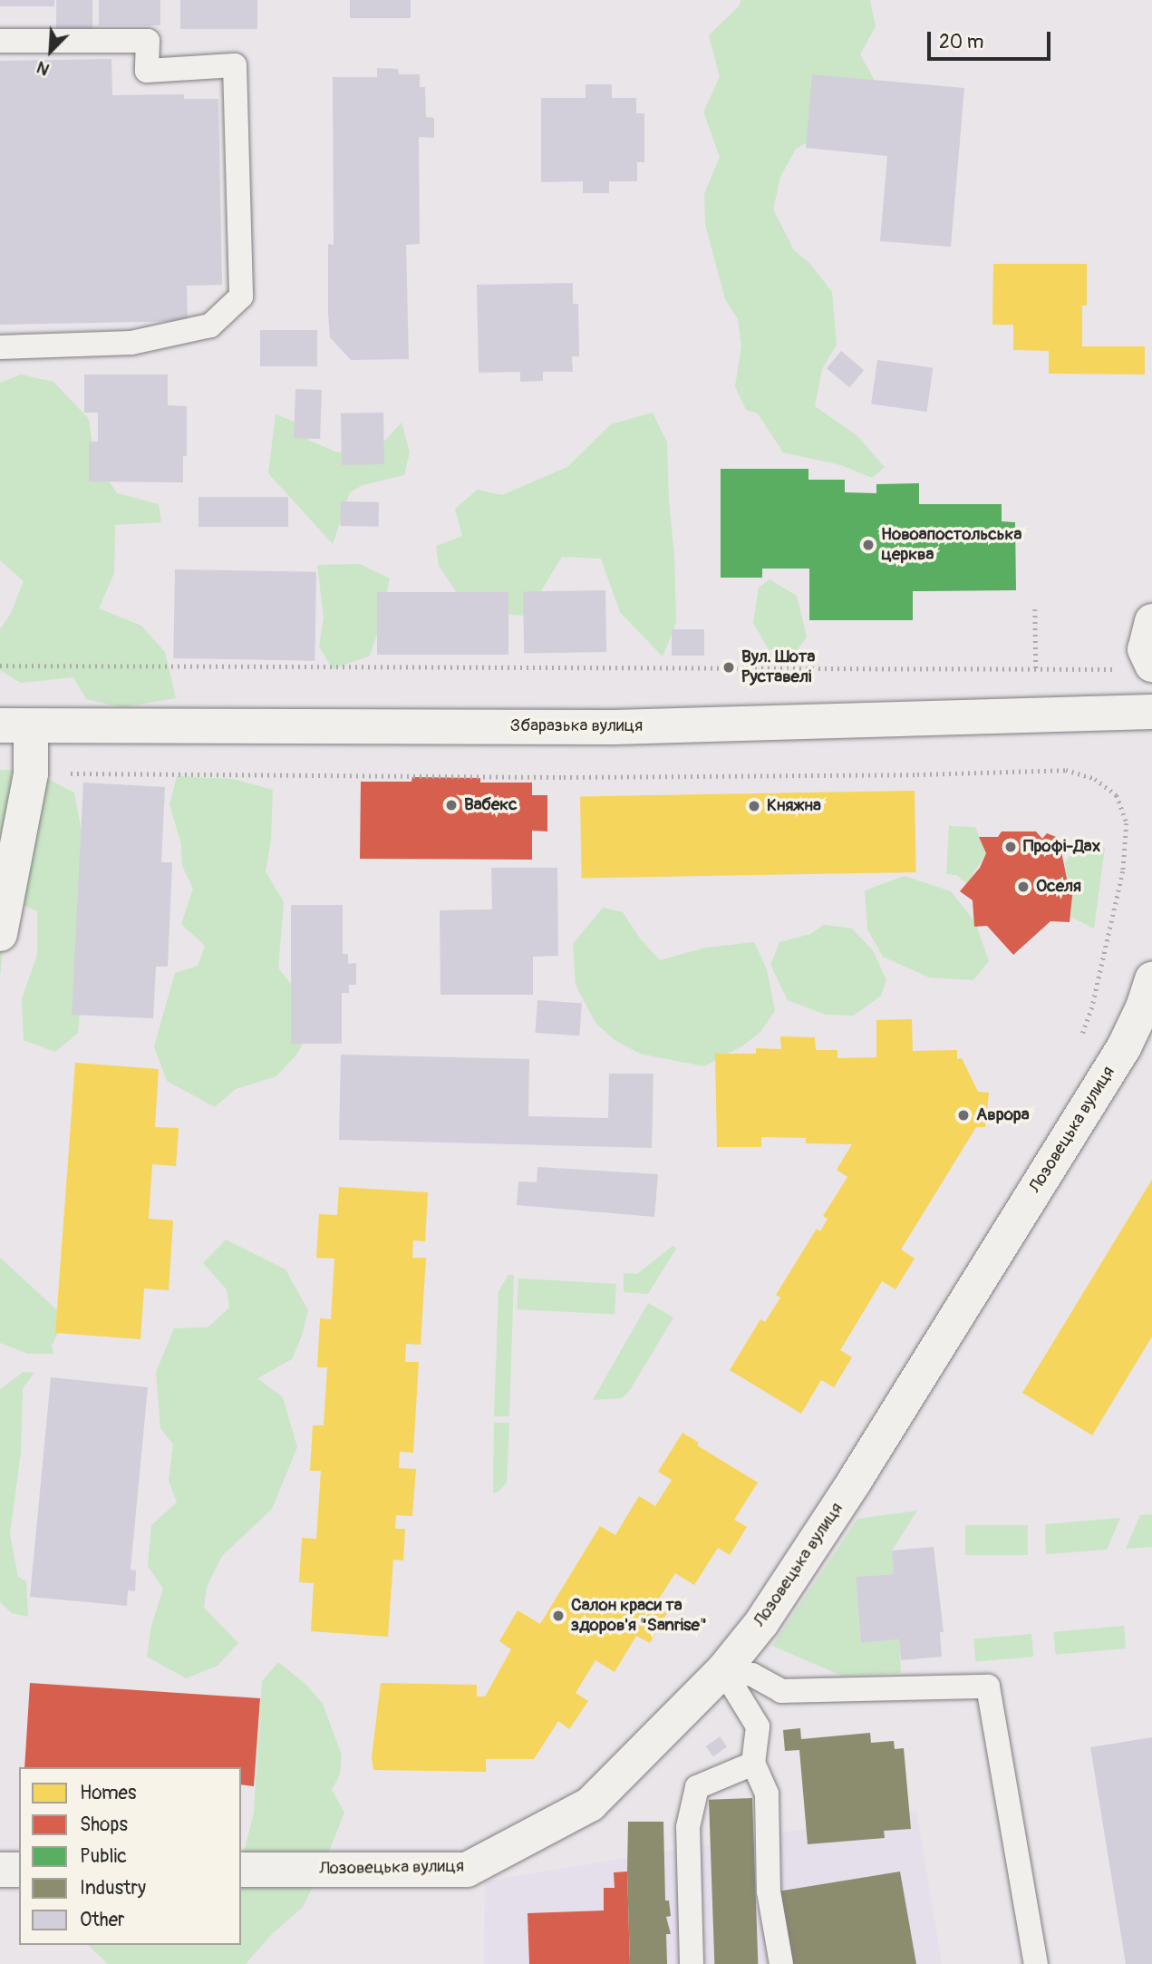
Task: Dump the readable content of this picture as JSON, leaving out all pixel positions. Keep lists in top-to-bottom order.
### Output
{
  "streets": {
    "street": ["Збаразька вулиця", "Лозовецька вулиця"]
  },
  "places": [
    "Новоапостольська церква",
    "Вул. Шота Руставелі",
    "Вабекс",
    "Княжна",
    "Профі-Дах",
    "Оселя",
    "Аврора",
    "Салон краси та здоров'я \"Sanrise\""
  ],
  "legend": [
    "Homes",
    "Shops",
    "Public",
    "Industry",
    "Other"
  ],
  "scale_bar": "20 m",
  "north": "bottom left"
}
